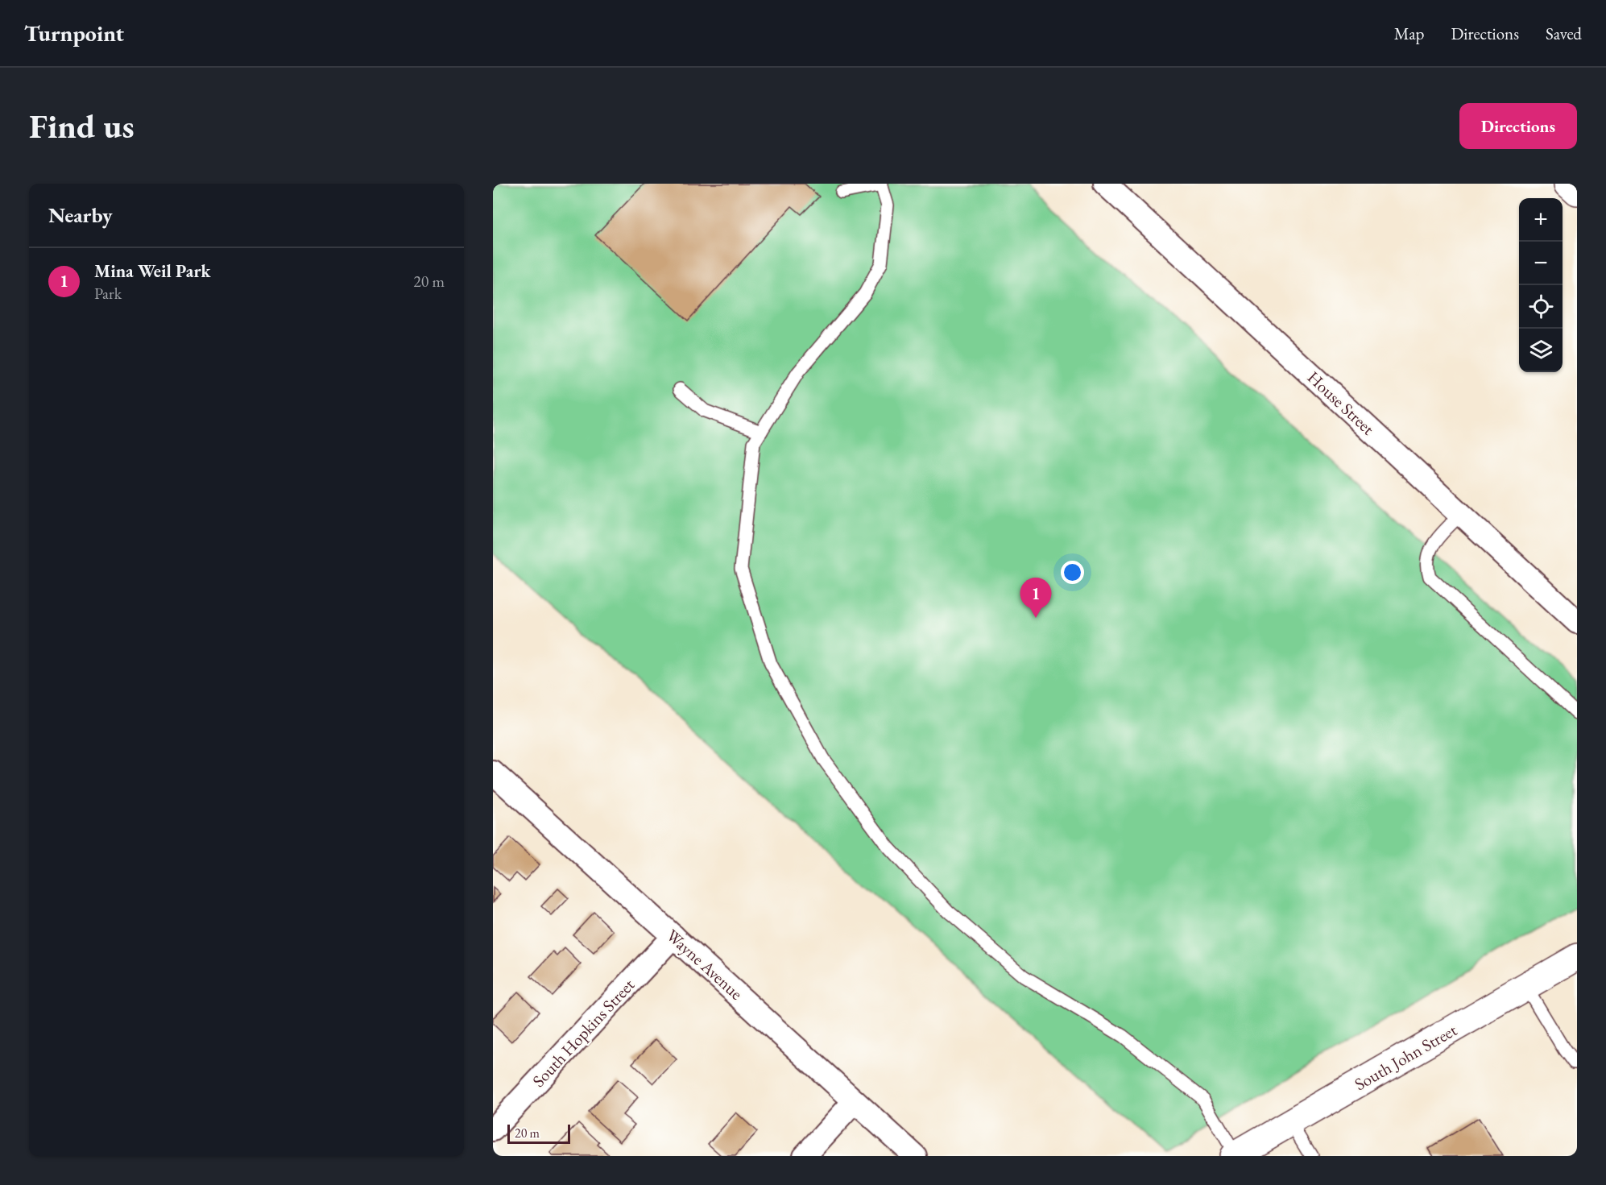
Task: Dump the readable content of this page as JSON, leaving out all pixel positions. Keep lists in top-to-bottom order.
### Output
{
  "streets": {
    "street": [
      "House Street",
      "Wayne Avenue",
      "South Hopkins Street",
      "South John Street"
    ]
  },
  "crossings": [
    ["Wayne Avenue", "South Hopkins Street"]
  ],
  "scale_bar": "20 m",
  "page": {
    "header": "Turnpoint",
    "nav": ["Map", "Directions", "Saved"],
    "buttons": "Directions",
    "title": "Find us",
    "heading": "Nearby",
    "map_buttons": ["+", "−"],
    "list": [
      {
        "mark": "1",
        "name": "Mina Weil Park",
        "note": "Park",
        "value": "20 m"
      }
    ],
    "pins": "1",
    "scale": "20 m"
  }
}
